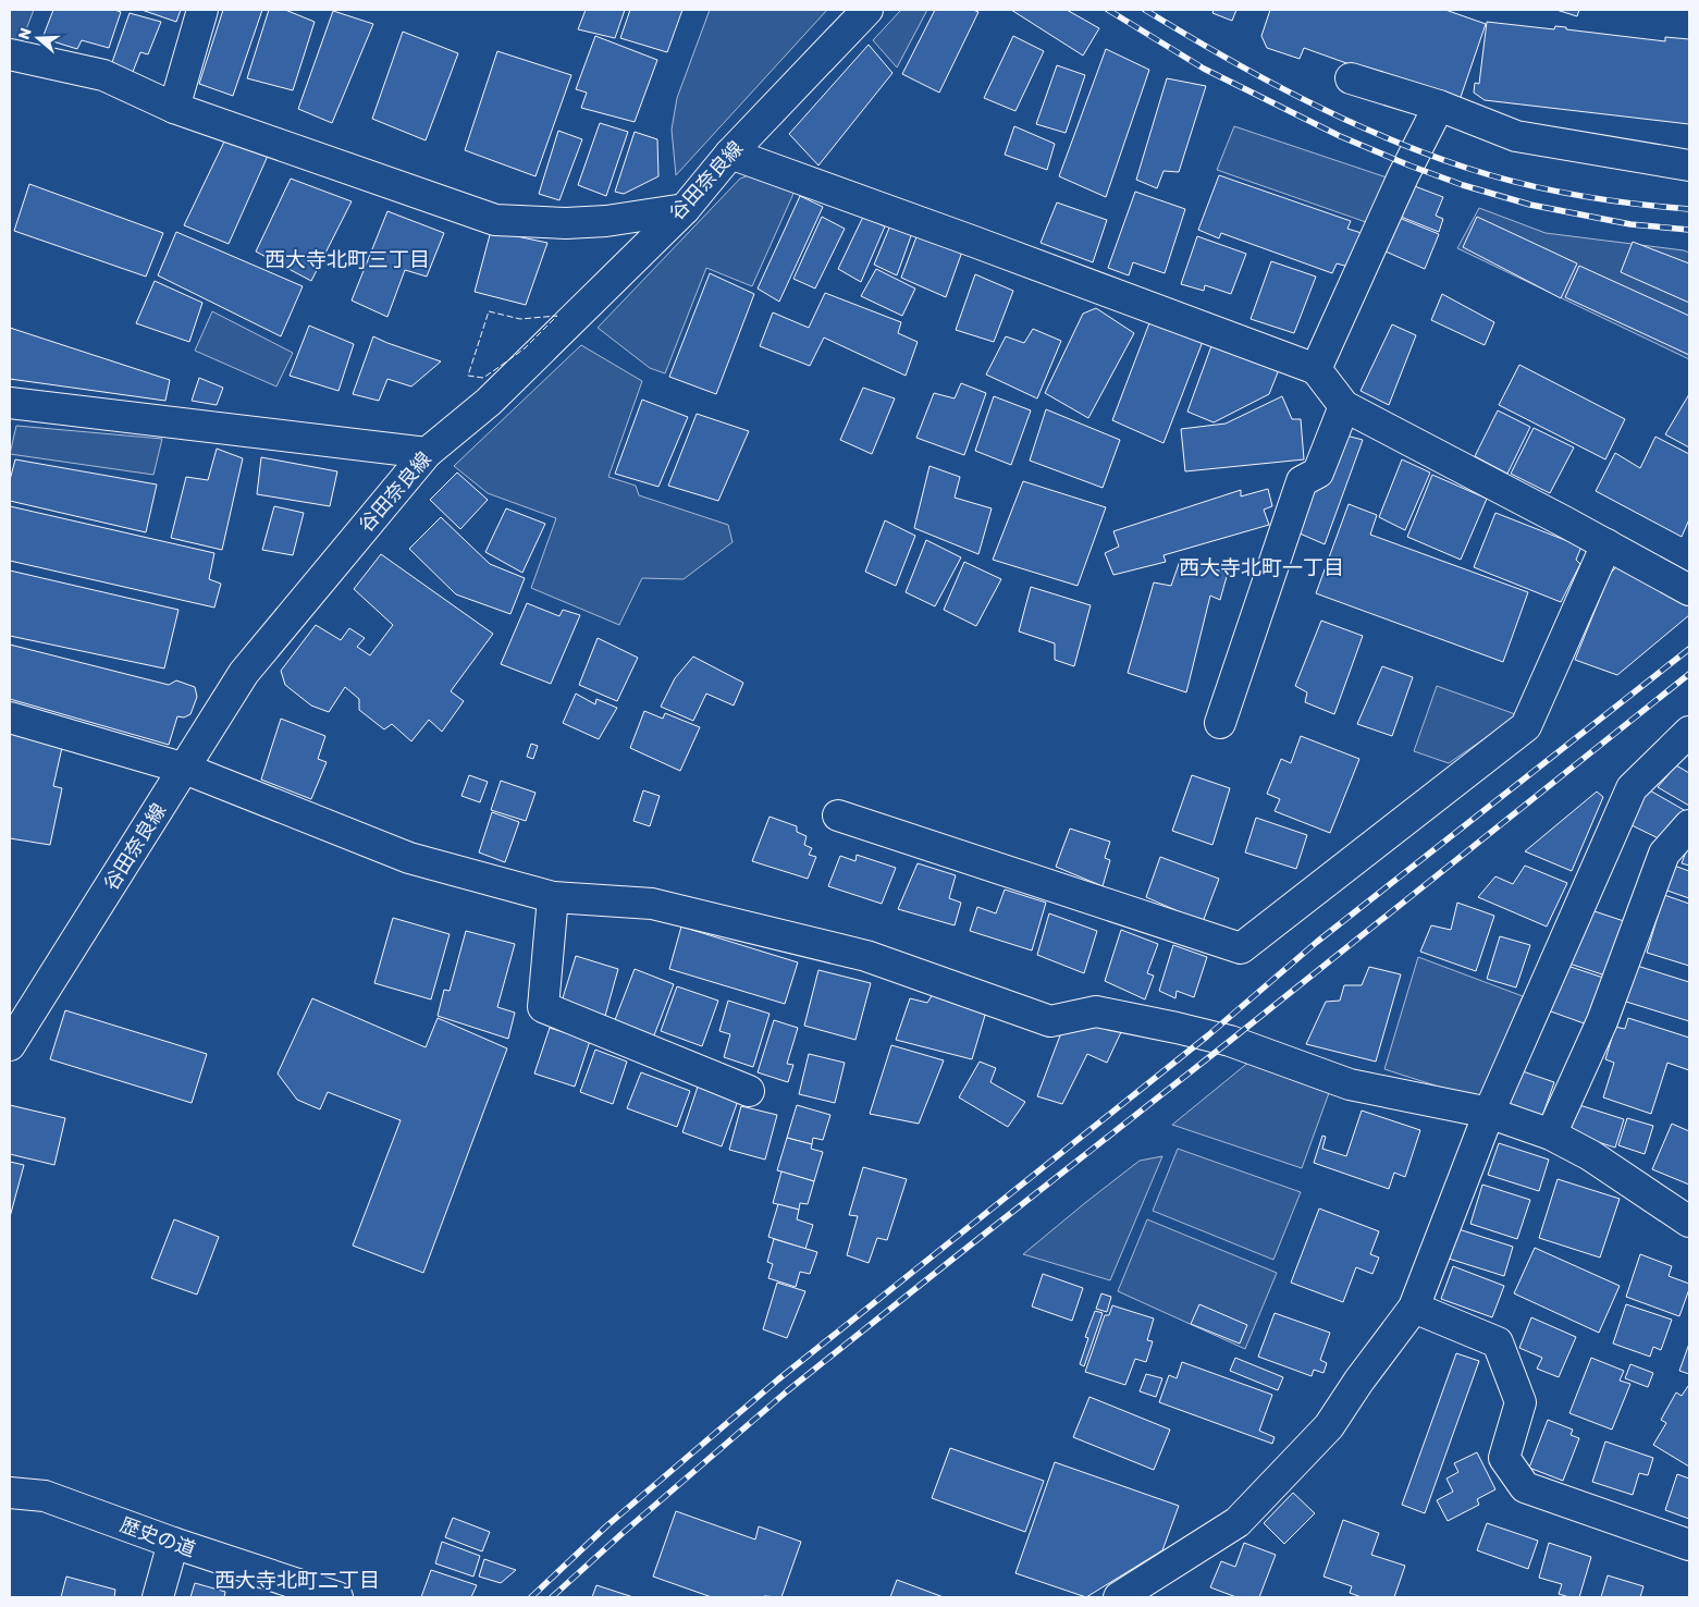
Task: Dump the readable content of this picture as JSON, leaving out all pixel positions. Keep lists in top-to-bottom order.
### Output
{
  "streets": {
    "street": ["谷田奈良線", "歴史の道"]
  },
  "districts": ["西大寺北町三丁目", "西大寺北町一丁目", "西大寺北町二丁目"],
  "north": "left"
}
